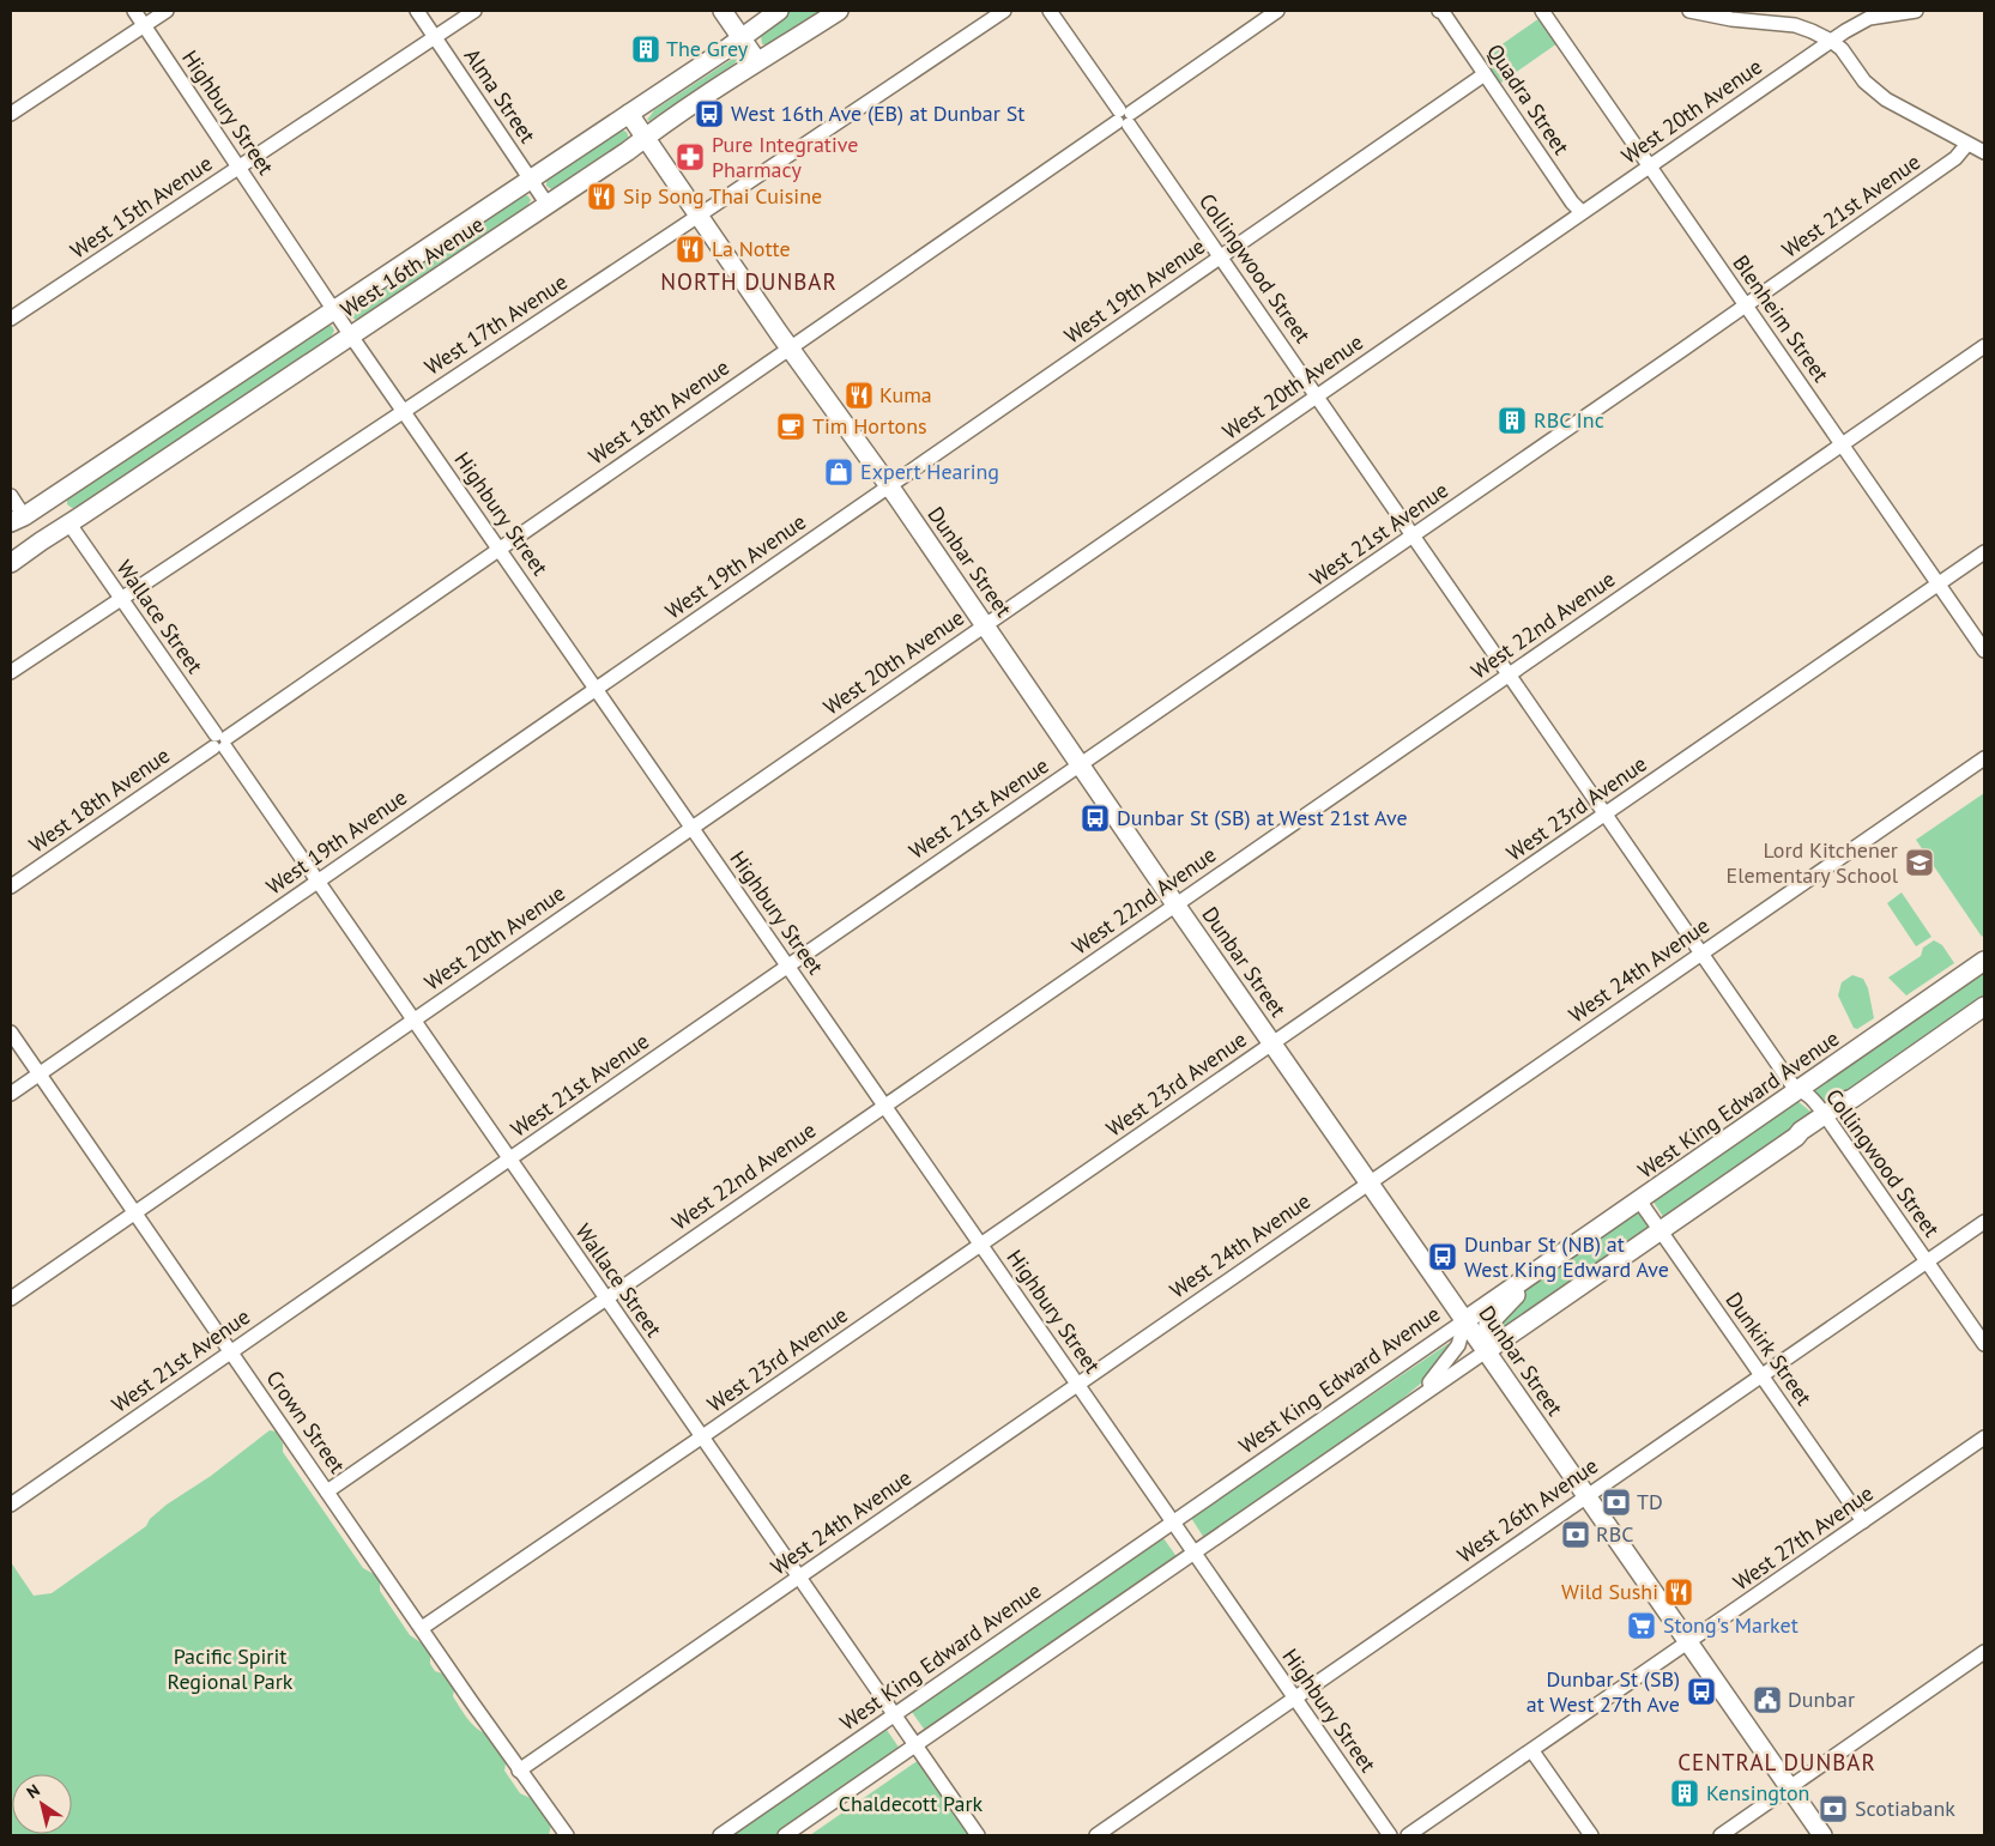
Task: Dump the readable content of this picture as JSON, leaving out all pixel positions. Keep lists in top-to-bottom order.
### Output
{
  "streets": {
    "main road": ["West 16th Avenue", "Dunbar Street", "West King Edward Avenue"],
    "street": [
      "Alma Street",
      "Quadra Street",
      "West 20th Avenue",
      "Highbury Street",
      "West 21st Avenue",
      "West 15th Avenue",
      "Collingwood Street",
      "West 19th Avenue",
      "Blenheim Street",
      "West 17th Avenue",
      "West 18th Avenue",
      "Wallace Street",
      "West 22nd Avenue",
      "West 23rd Avenue",
      "West 24th Avenue",
      "Dunkirk Street",
      "Crown Street",
      "West 26th Avenue",
      "West 27th Avenue"
    ]
  },
  "crossings": [
    ["Alma Street", "West 15th Avenue"],
    ["Alma Street", "West 16th Avenue"],
    ["Quadra Street", "West 20th Avenue"],
    ["Quadra Street", "West 19th Avenue"],
    ["West 20th Avenue", "Highbury Street"],
    ["West 20th Avenue", "Collingwood Street"],
    ["West 20th Avenue", "Blenheim Street"],
    ["West 20th Avenue", "Dunbar Street"],
    ["West 20th Avenue", "Wallace Street"],
    ["West 20th Avenue", "Crown Street"],
    ["Highbury Street", "West 21st Avenue"],
    ["Highbury Street", "West 15th Avenue"],
    ["Highbury Street", "West 16th Avenue"],
    ["Highbury Street", "West 19th Avenue"],
    ["Highbury Street", "West 17th Avenue"],
    ["Highbury Street", "West 18th Avenue"],
    ["Highbury Street", "West 22nd Avenue"],
    ["Highbury Street", "West 23rd Avenue"],
    ["Highbury Street", "West 24th Avenue"],
    ["Highbury Street", "West King Edward Avenue"],
    ["Highbury Street", "West 26th Avenue"],
    ["West 21st Avenue", "Collingwood Street"],
    ["West 21st Avenue", "Blenheim Street"],
    ["West 21st Avenue", "Dunbar Street"],
    ["West 21st Avenue", "Wallace Street"],
    ["West 21st Avenue", "Crown Street"],
    ["West 16th Avenue", "Dunbar Street"],
    ["West 16th Avenue", "Wallace Street"],
    ["Collingwood Street", "West 19th Avenue"],
    ["Collingwood Street", "West 18th Avenue"],
    ["Collingwood Street", "West 22nd Avenue"],
    ["Collingwood Street", "West 23rd Avenue"],
    ["Collingwood Street", "West 24th Avenue"],
    ["Collingwood Street", "West King Edward Avenue"],
    ["Collingwood Street", "West 26th Avenue"],
    ["West 19th Avenue", "Dunbar Street"],
    ["West 19th Avenue", "Wallace Street"],
    ["West 19th Avenue", "Crown Street"],
    ["Blenheim Street", "West 22nd Avenue"],
    ["Blenheim Street", "West 23rd Avenue"],
    ["West 17th Avenue", "Dunbar Street"],
    ["West 17th Avenue", "Wallace Street"],
    ["West 18th Avenue", "Dunbar Street"],
    ["West 18th Avenue", "Wallace Street"],
    ["Dunbar Street", "West 22nd Avenue"],
    ["Dunbar Street", "West 23rd Avenue"],
    ["Dunbar Street", "West 24th Avenue"],
    ["Dunbar Street", "West King Edward Avenue"],
    ["Dunbar Street", "West 26th Avenue"],
    ["Dunbar Street", "West 27th Avenue"],
    ["Wallace Street", "West 22nd Avenue"],
    ["Wallace Street", "West 23rd Avenue"],
    ["Wallace Street", "West 24th Avenue"],
    ["Wallace Street", "West King Edward Avenue"],
    ["West 22nd Avenue", "Crown Street"],
    ["West 23rd Avenue", "Crown Street"],
    ["West 24th Avenue", "Crown Street"],
    ["West King Edward Avenue", "Dunkirk Street"],
    ["Dunkirk Street", "West 26th Avenue"],
    ["Dunkirk Street", "West 27th Avenue"]
  ],
  "districts": ["NORTH DUNBAR", "CENTRAL DUNBAR"],
  "parks": ["Pacific Spirit Regional Park", "Chaldecott Park"],
  "places": {
    "building": ["The Grey", "RBC Inc", "Kensington"],
    "bus stop": [
      "West 16th Ave (EB) at Dunbar St",
      "Dunbar St (SB) at West 21st Ave",
      "Dunbar St (NB) at West King Edward Ave",
      "Dunbar St (SB) at West 27th Ave"
    ],
    "pharmacy": ["Pure Integrative Pharmacy"],
    "restaurant": [
      "Sip Song Thai Cuisine",
      "La Notte",
      "Kuma",
      "Wild Sushi"
    ],
    "cafe": ["Tim Hortons"],
    "shop": ["Expert Hearing"],
    "school or university": ["Lord Kitchener Elementary School"],
    "bank": ["TD", "RBC", "Scotiabank"],
    "supermarket": ["Stong's Market"],
    "public building": ["Dunbar"]
  },
  "north": "top left"
}
